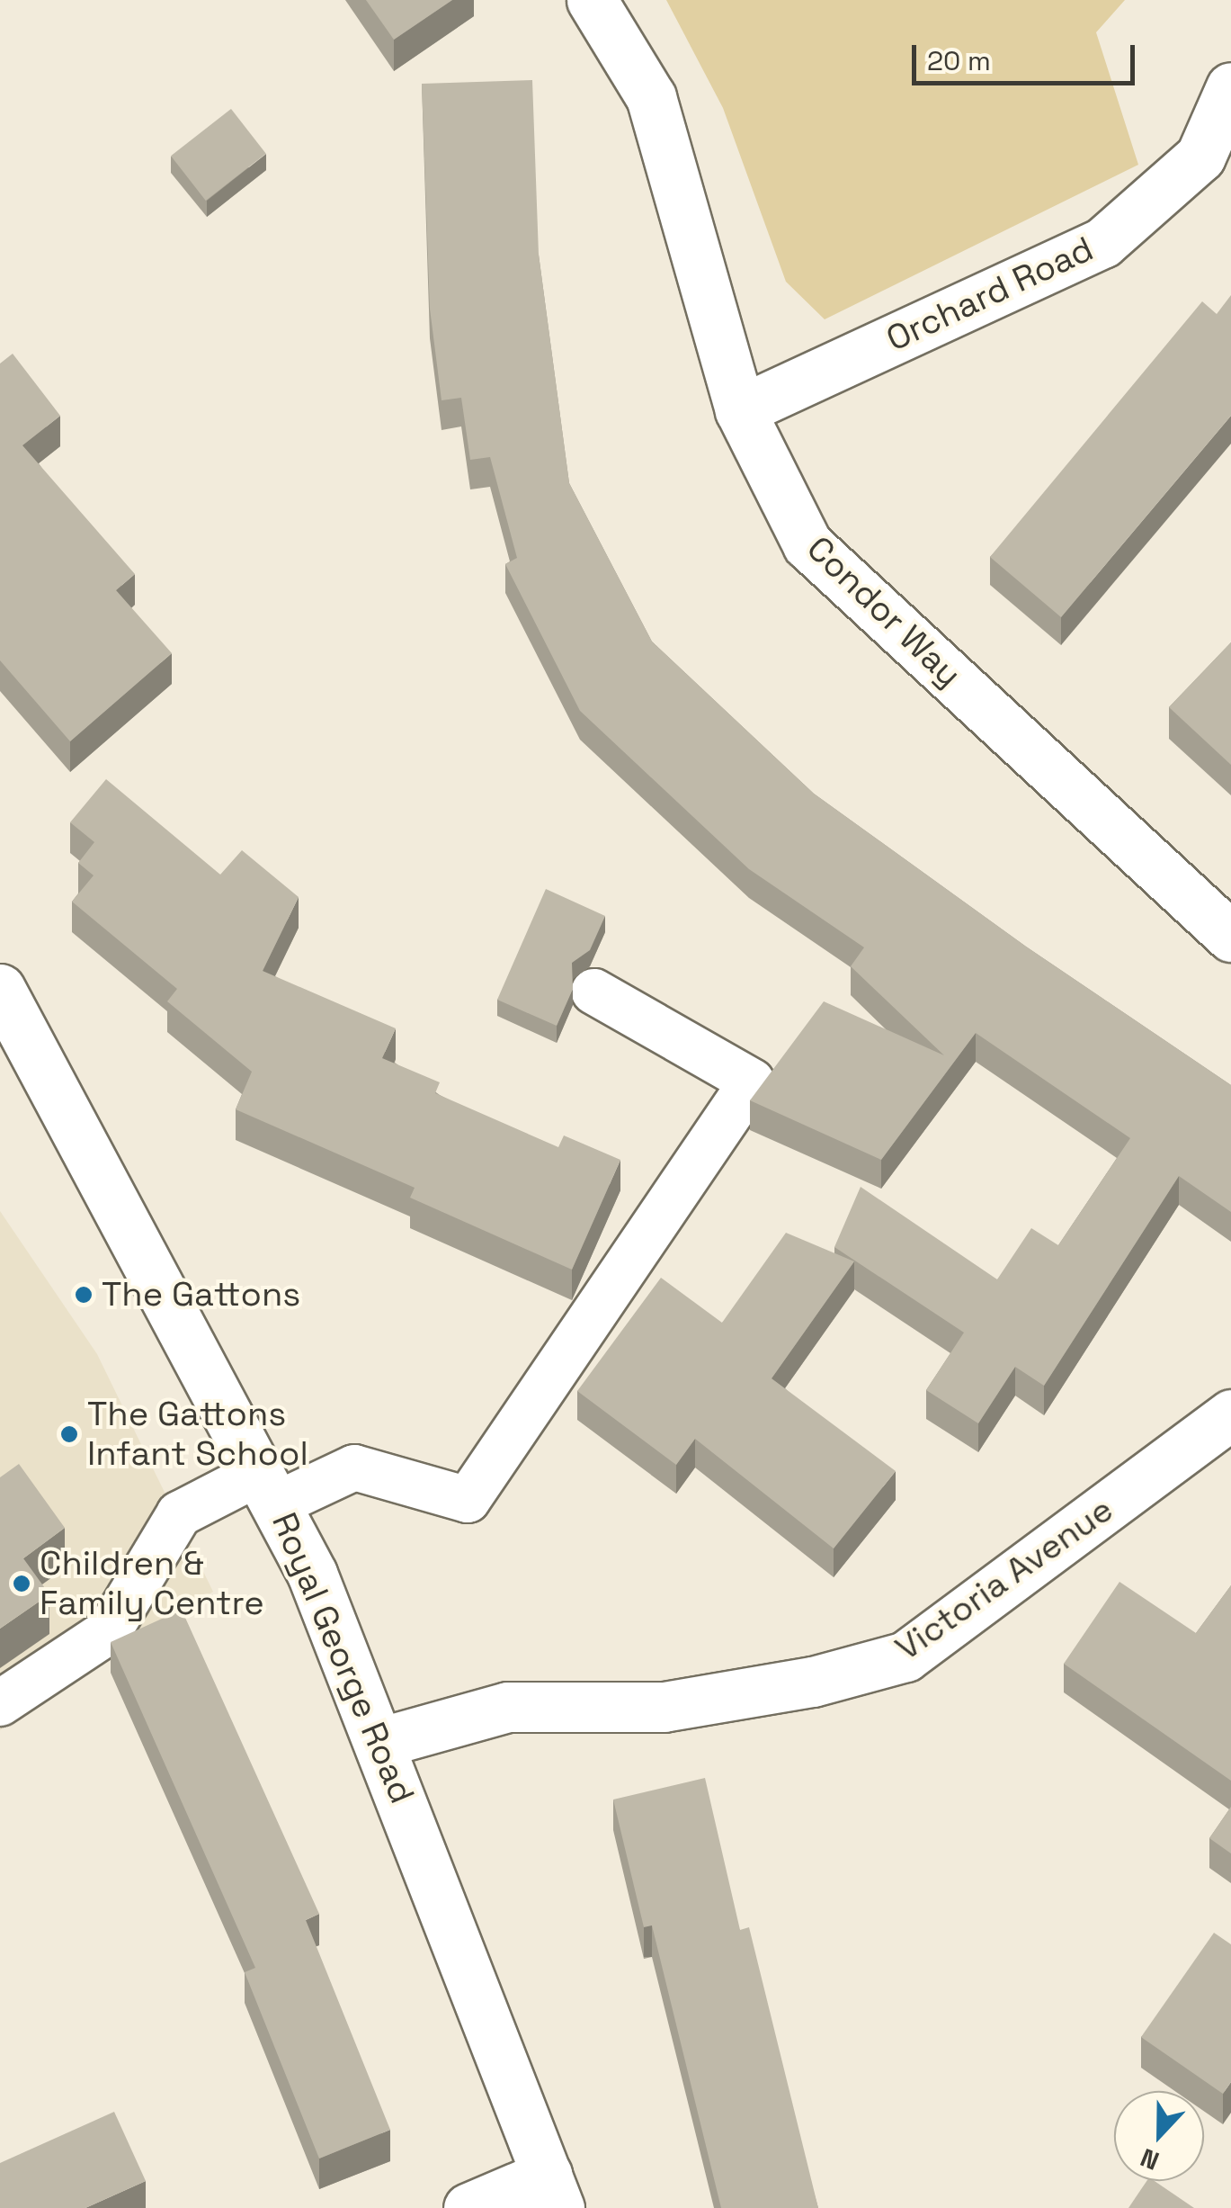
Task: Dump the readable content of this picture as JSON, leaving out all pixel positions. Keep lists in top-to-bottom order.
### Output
{
  "streets": {
    "street": [
      "Orchard Road",
      "Condor Way",
      "Victoria Avenue",
      "Royal George Road"
    ]
  },
  "crossings": [
    ["Orchard Road", "Condor Way"],
    ["Victoria Avenue", "Royal George Road"]
  ],
  "places": ["The Gattons", "The Gattons Infant School", "Children & Family Centre"],
  "scale_bar": "20 m",
  "north": "bottom"
}
